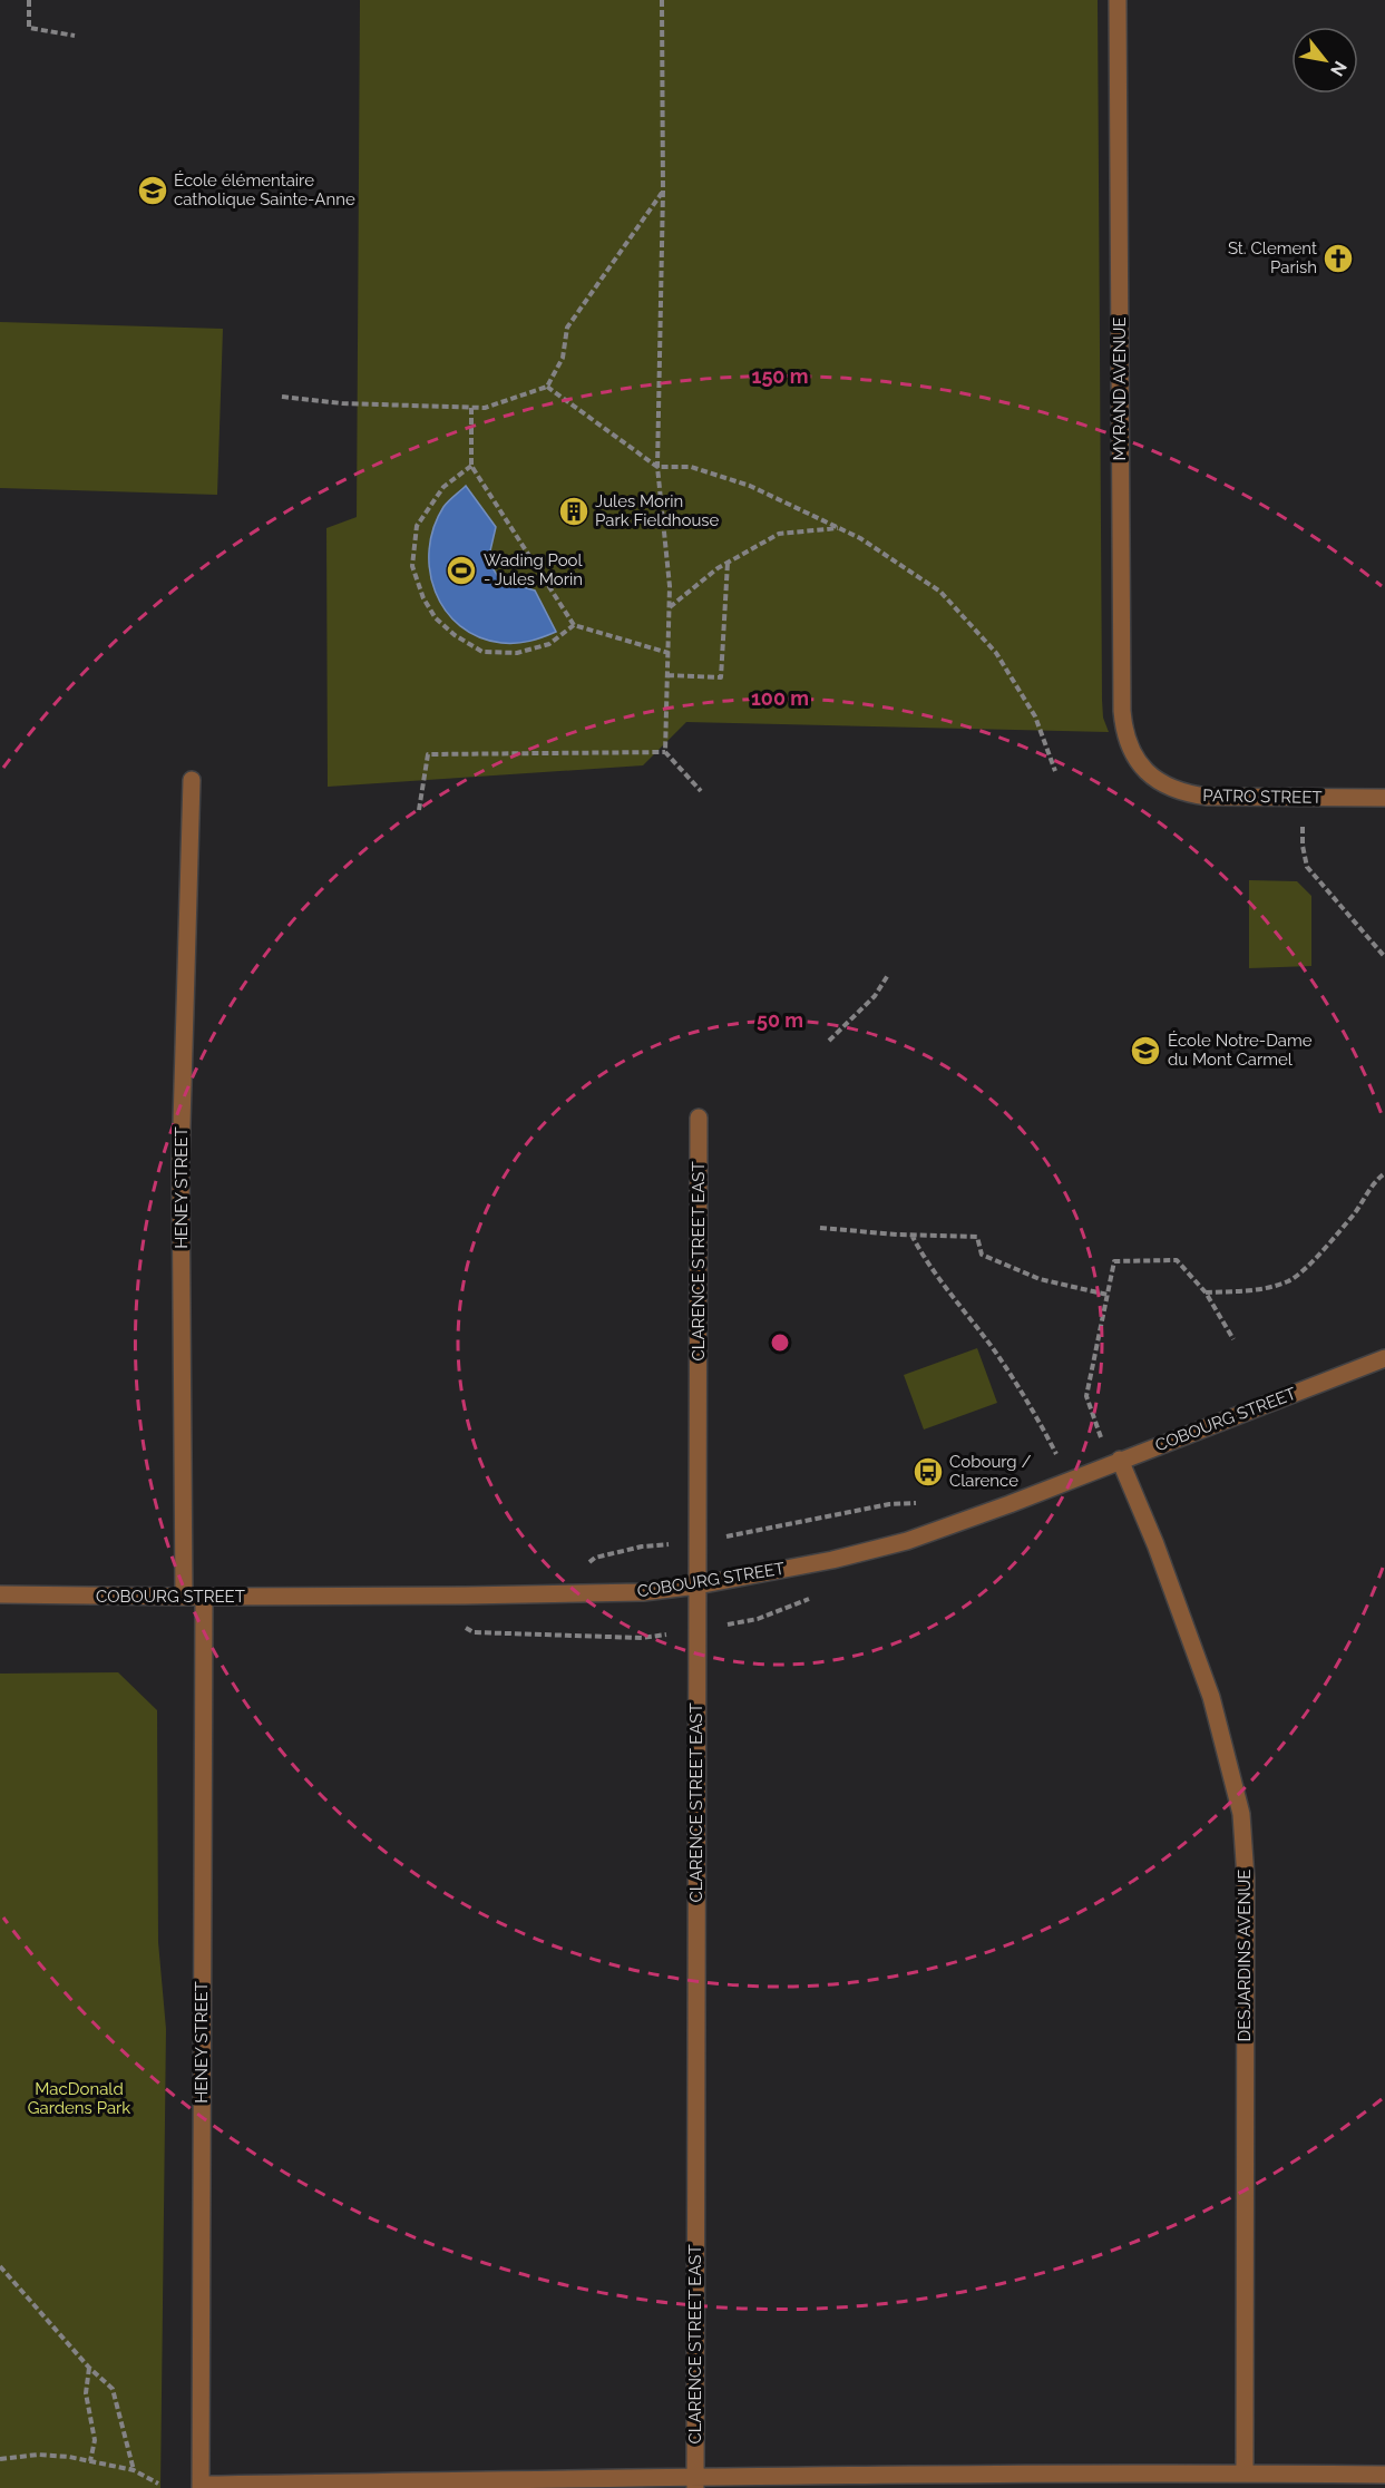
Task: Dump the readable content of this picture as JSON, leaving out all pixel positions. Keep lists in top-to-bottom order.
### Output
{
  "streets": {
    "street": [
      "MYRAND AVENUE",
      "PATRO STREET",
      "HENEY STREET",
      "CLARENCE STREET EAST",
      "COBOURG STREET",
      "DESJARDINS AVENUE"
    ]
  },
  "crossings": [
    ["MYRAND AVENUE", "PATRO STREET"],
    ["HENEY STREET", "COBOURG STREET"],
    ["CLARENCE STREET EAST", "COBOURG STREET"],
    ["COBOURG STREET", "DESJARDINS AVENUE"]
  ],
  "parks": ["MacDonald Gardens Park"],
  "places": {
    "school or university": ["École élémentaire catholique Sainte-Anne", "École Notre-Dame du Mont Carmel"],
    "church": ["St. Clement Parish"],
    "building": ["Jules Morin Park Fieldhouse"],
    "sports": ["Wading Pool - Jules Morin"],
    "bus stop": ["Cobourg / Clarence"]
  },
  "north": "bottom right",
  "rings": ["150 m", "100 m", "50 m"]
}
